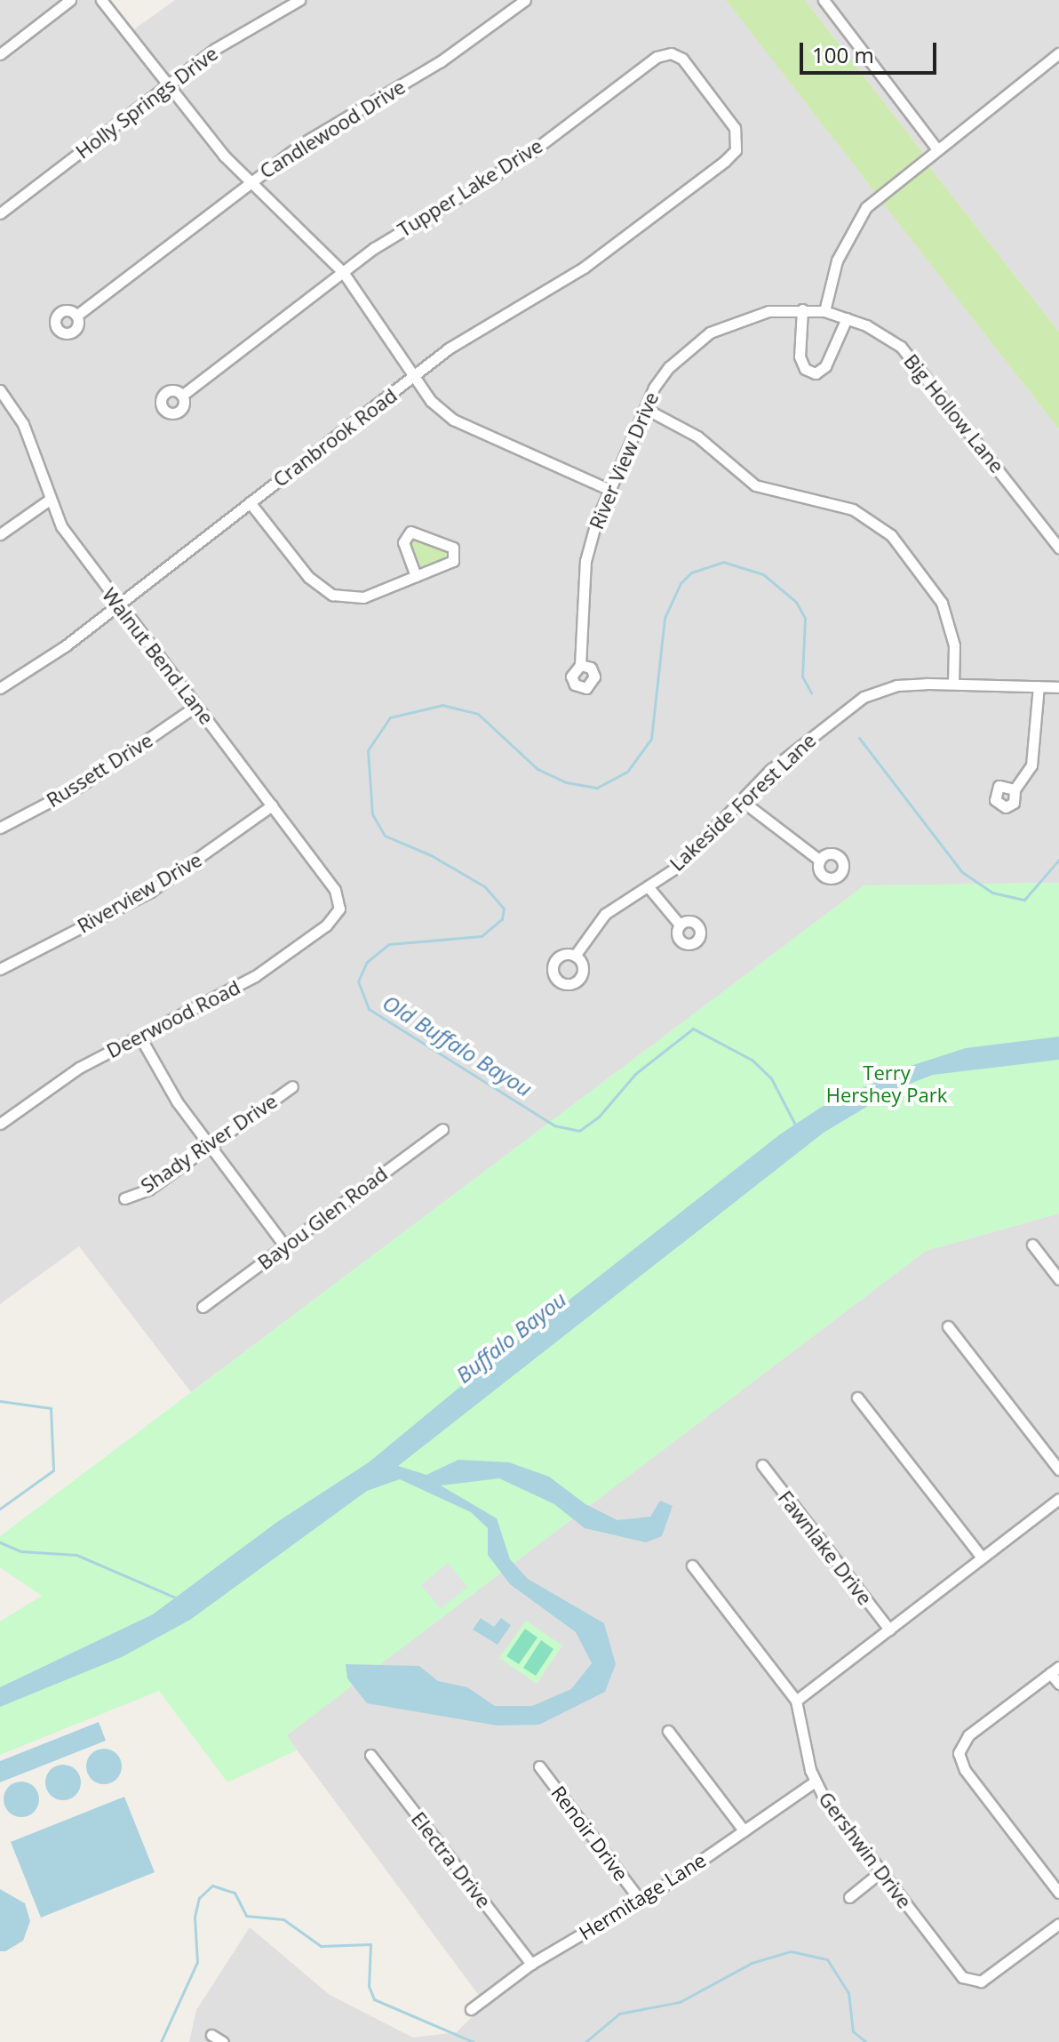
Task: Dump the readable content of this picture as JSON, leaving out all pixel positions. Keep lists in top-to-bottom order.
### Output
{
  "streets": {
    "street": [
      "Holly Springs Drive",
      "Candlewood Drive",
      "Tupper Lake Drive",
      "Big Hollow Lane",
      "Cranbrook Road",
      "River View Drive",
      "Walnut Bend Lane",
      "Russett Drive",
      "Lakeside Forest Lane",
      "Riverview Drive",
      "Deerwood Road",
      "Shady River Drive",
      "Bayou Glen Road",
      "Fawnlake Drive",
      "Renoir Drive",
      "Gershwin Drive",
      "Electra Drive",
      "Hermitage Lane"
    ]
  },
  "crossings": [
    ["Tupper Lake Drive", "Cranbrook Road"],
    ["Big Hollow Lane", "River View Drive"],
    ["Cranbrook Road", "Walnut Bend Lane"],
    ["Walnut Bend Lane", "Russett Drive"],
    ["Walnut Bend Lane", "Riverview Drive"],
    ["Walnut Bend Lane", "Deerwood Road"],
    ["Renoir Drive", "Hermitage Lane"],
    ["Gershwin Drive", "Hermitage Lane"],
    ["Electra Drive", "Hermitage Lane"]
  ],
  "water": ["Old Buffalo Bayou", "Buffalo Bayou"],
  "parks": ["Terry Hershey Park"],
  "scale_bar": "100 m"
}
